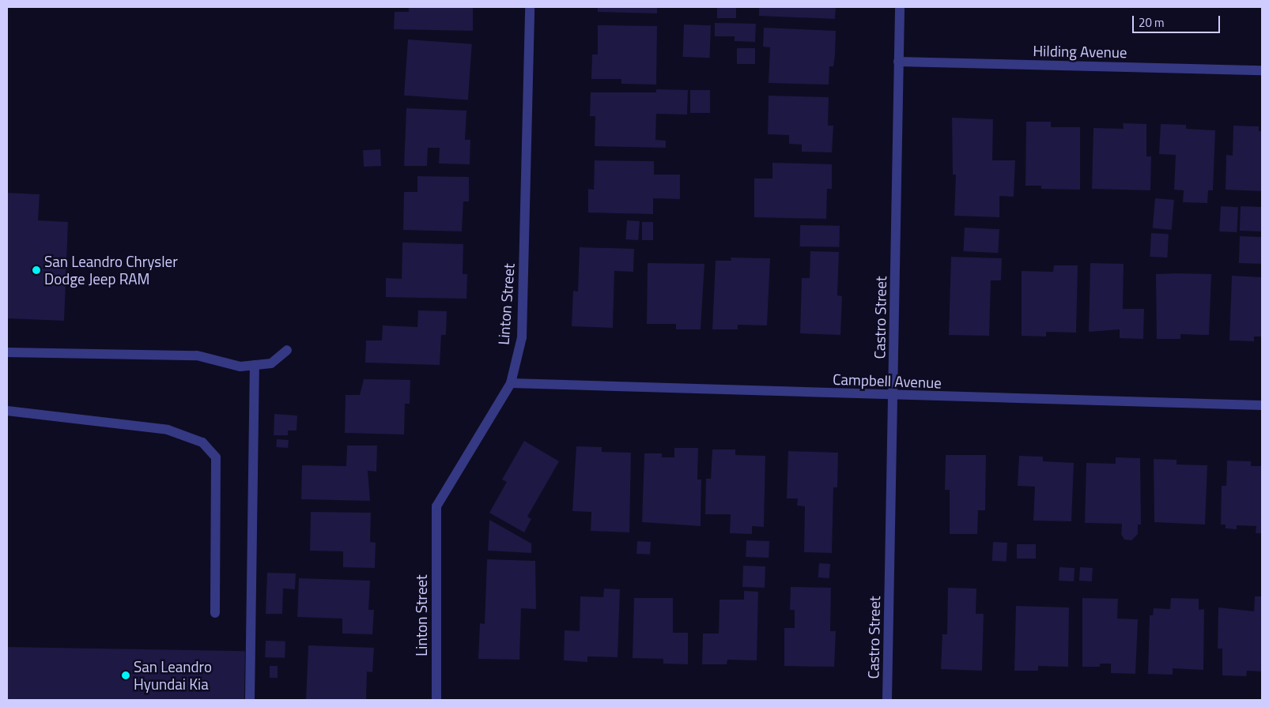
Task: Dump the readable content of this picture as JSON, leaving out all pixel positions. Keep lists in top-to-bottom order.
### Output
{
  "streets": {
    "street": [
      "Hilding Avenue",
      "Linton Street",
      "Castro Street",
      "Campbell Avenue"
    ]
  },
  "crossings": [
    ["Hilding Avenue", "Castro Street"],
    ["Linton Street", "Campbell Avenue"],
    ["Castro Street", "Campbell Avenue"]
  ],
  "places": ["San Leandro Chrysler Dodge Jeep RAM", "San Leandro Hyundai Kia"],
  "scale_bar": "20 m"
}
